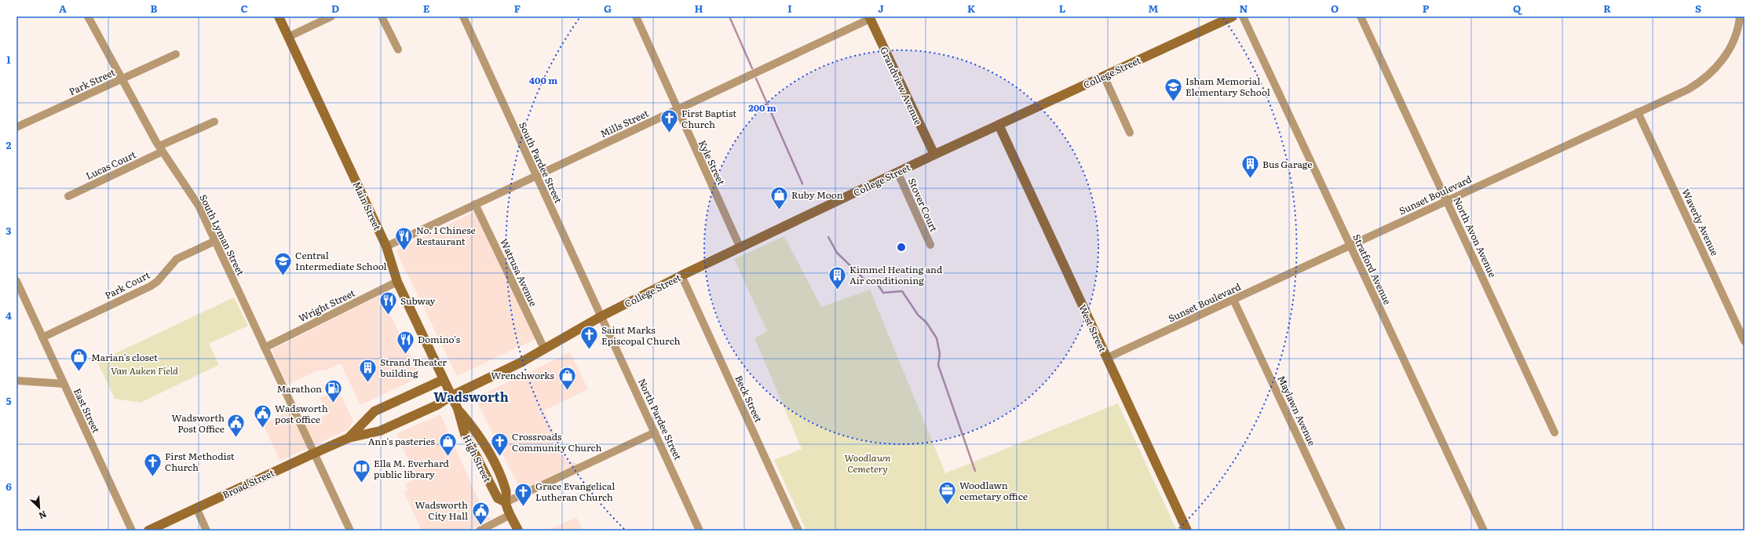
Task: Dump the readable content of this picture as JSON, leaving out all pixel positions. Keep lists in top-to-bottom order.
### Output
{
  "streets": {
    "main road": [
      "College Street",
      "Grandview Avenue",
      "Main Street",
      "West Street",
      "High Street",
      "Broad Street"
    ],
    "street": [
      "Park Street",
      "Mills Street",
      "South Pardee Street",
      "Kyle Street",
      "Lucas Court",
      "Sunset Boulevard",
      "Stover Court",
      "Waverly Avenue",
      "South Lyman Street",
      "North Avon Avenue",
      "Stratford Avenue",
      "Watrusa Avenue",
      "Park Court",
      "Wright Street",
      "Beck Street",
      "East Street",
      "Maylawn Avenue",
      "North Pardee Street"
    ]
  },
  "crossings": [
    ["College Street", "Grandview Avenue"],
    ["College Street", "South Pardee Street"],
    ["College Street", "Kyle Street"],
    ["College Street", "Stover Court"],
    ["College Street", "Main Street"],
    ["College Street", "Watrusa Avenue"],
    ["College Street", "West Street"],
    ["College Street", "Beck Street"],
    ["College Street", "North Pardee Street"],
    ["College Street", "High Street"],
    ["College Street", "Broad Street"],
    ["Park Street", "South Lyman Street"],
    ["Grandview Avenue", "Mills Street"],
    ["Mills Street", "South Pardee Street"],
    ["Mills Street", "Kyle Street"],
    ["Mills Street", "Main Street"],
    ["Mills Street", "Watrusa Avenue"],
    ["South Pardee Street", "North Pardee Street"],
    ["Lucas Court", "South Lyman Street"],
    ["Sunset Boulevard", "Waverly Avenue"],
    ["Sunset Boulevard", "North Avon Avenue"],
    ["Sunset Boulevard", "Stratford Avenue"],
    ["Sunset Boulevard", "West Street"],
    ["Sunset Boulevard", "Maylawn Avenue"],
    ["Main Street", "Wright Street"],
    ["Main Street", "High Street"],
    ["Main Street", "Broad Street"],
    ["South Lyman Street", "Park Court"],
    ["South Lyman Street", "Wright Street"],
    ["South Lyman Street", "Broad Street"],
    ["Park Court", "East Street"],
    ["High Street", "Broad Street"]
  ],
  "districts": ["Wadsworth"],
  "parks": ["Van Auken Field", "Woodlawn Cemetery"],
  "places": {
    "school or university": ["Isham Memorial Elementary School", "Central Intermediate School"],
    "church": [
      "First Baptist Church",
      "Saint Marks Episcopal Church",
      "Crossroads Community Church",
      "First Methodist Church",
      "Grace Evangelical Lutheran Church"
    ],
    "building": ["Bus Garage", "Kimmel Heating and Air conditioning", "Strand Theater building"],
    "shop": [
      "Ruby Moon",
      "Marian's closet",
      "Wrenchworks",
      "Ann's pasteries"
    ],
    "restaurant": ["No. 1 Chinese Restaurant", "Subway", "Domino's"],
    "fuel station": ["Marathon"],
    "public building": ["Wadsworth post office", "Wadsworth Post Office", "Wadsworth City Hall"],
    "library": ["Ella M. Everhard public library"],
    "office": ["Woodlawn cemetary office"]
  },
  "north": "bottom right",
  "grid": {
    "columns": [
      "A",
      "B",
      "C",
      "D",
      "E",
      "F",
      "G",
      "H",
      "I",
      "J",
      "K",
      "L",
      "M",
      "N",
      "O",
      "P",
      "Q",
      "R",
      "S"
    ],
    "rows": [
      "1",
      "2",
      "3",
      "4",
      "5",
      "6"
    ]
  },
  "rings": ["400 m", "200 m"]
}
